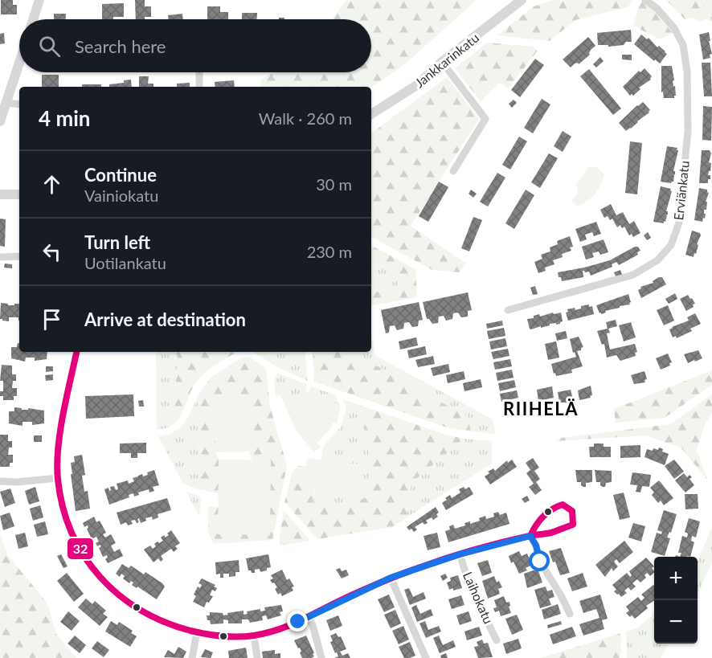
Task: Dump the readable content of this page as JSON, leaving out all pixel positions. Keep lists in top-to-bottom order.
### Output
{
  "streets": {
    "street": ["Jankkarinkatu", "Erviänkatu", "Laihokatu"]
  },
  "districts": ["RIIHELÄ"],
  "lines": ["transit line 32"],
  "page": {
    "search": "Search here",
    "heading": ["4 min", "Walk · 260 m"],
    "list": [
      ["Continue", "Vainiokatu", "30 m"],
      ["Turn left", "Uotilankatu", "230 m"],
      "Arrive at destination"
    ],
    "map_buttons": ["+", "−"]
  }
}
